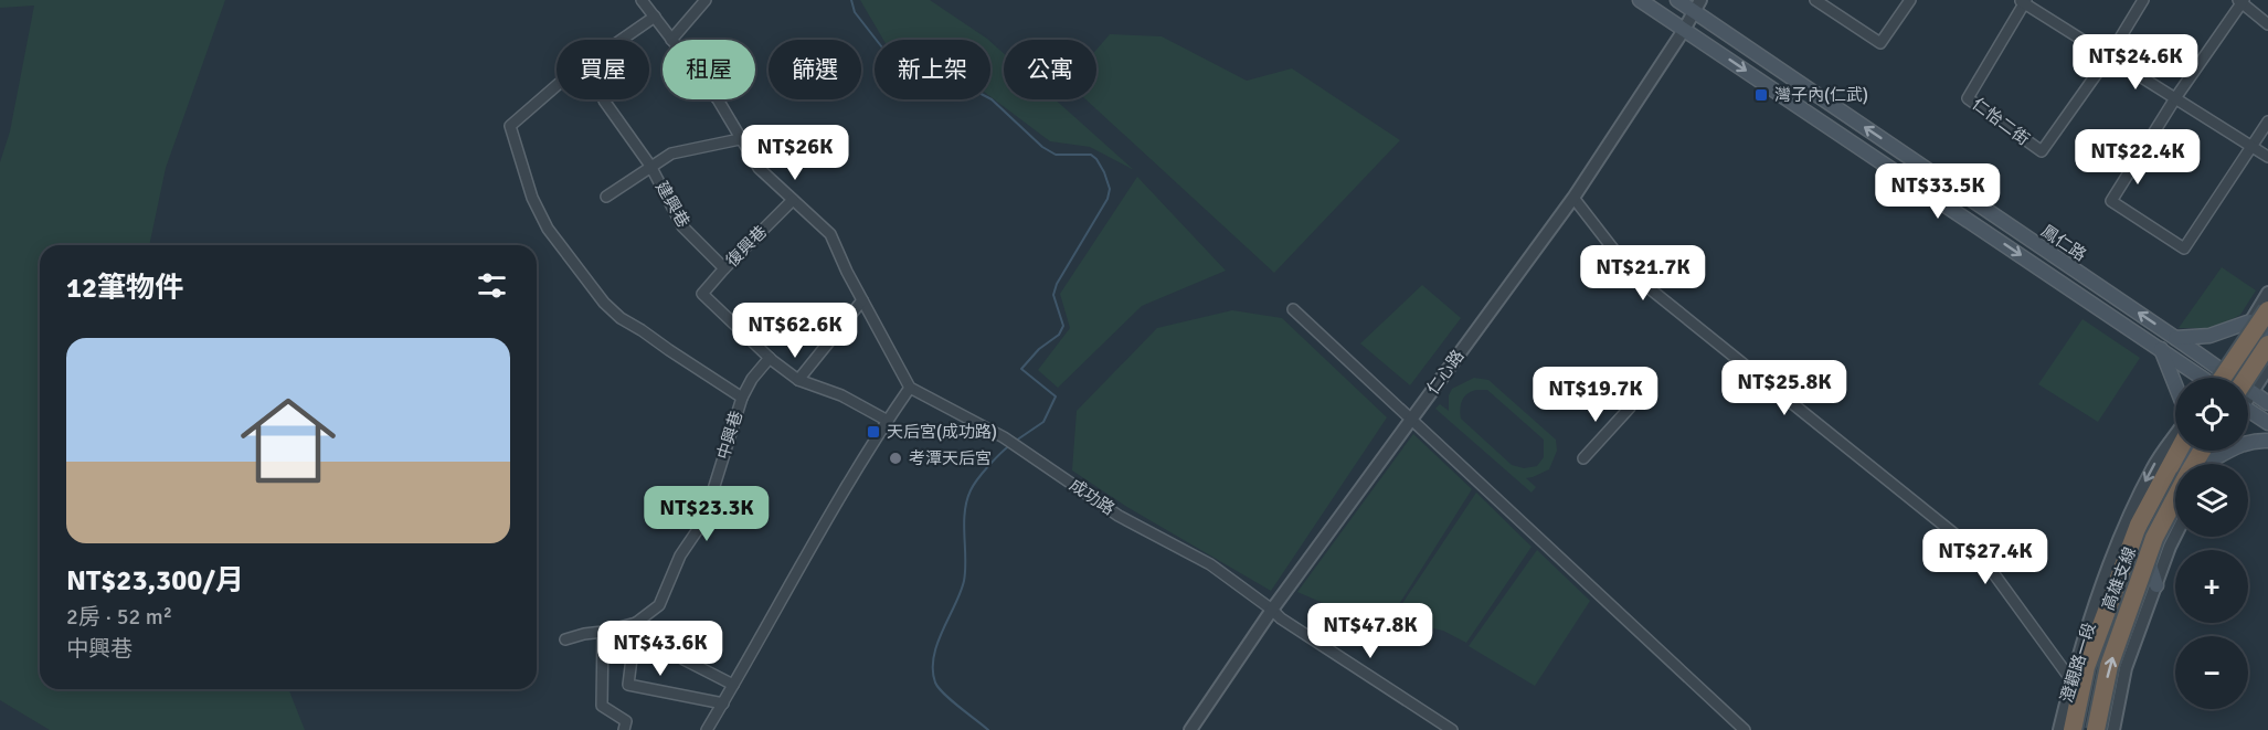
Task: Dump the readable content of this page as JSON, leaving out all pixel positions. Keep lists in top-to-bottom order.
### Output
{
  "streets": {
    "highway": ["高雄支線"],
    "main road": ["鳳仁路"],
    "street": [
      "仁怡二街",
      "建興巷",
      "復興巷",
      "仁心路",
      "中興巷",
      "成功路",
      "澄觀路一段"
    ]
  },
  "crossings": [
    ["建興巷", "復興巷"],
    ["鳳仁路", "仁心路"],
    ["復興巷", "中興巷"],
    ["仁心路", "成功路"]
  ],
  "places": {
    "transit": ["灣子內(仁武)", "天后宮(成功路)"],
    "other": ["考潭天后宮"]
  },
  "page": {
    "price": [
      "NT$24.6K",
      "NT$26K",
      "NT$22.4K",
      "NT$33.5K",
      "NT$21.7K",
      "NT$62.6K",
      "NT$25.8K",
      "NT$19.7K",
      "NT$23.3K",
      "NT$27.4K",
      "NT$47.8K",
      "NT$43.6K"
    ],
    "chip": [
      "買屋",
      "租屋",
      "篩選",
      "新上架",
      "公寓"
    ],
    "heading": "12筆物件",
    "list": [
      {
        "name": "NT$23,300/月",
        "note": "2房 · 52 m² · 中興巷"
      }
    ],
    "map_buttons": ["+", "−"]
  }
}
